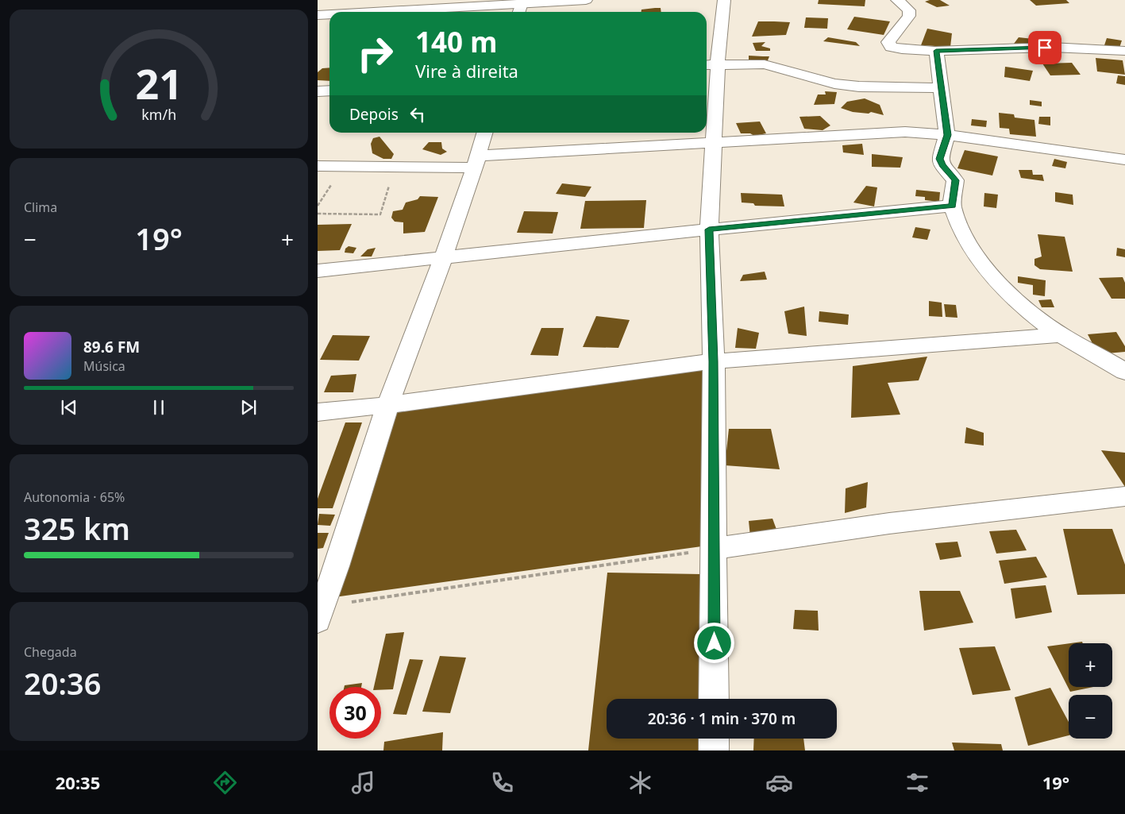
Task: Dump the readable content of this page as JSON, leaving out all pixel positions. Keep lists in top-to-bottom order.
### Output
{
  "page": {
    "turn": ["140 m", "Vire à direita"],
    "then": "Depois",
    "tile": [
      "Clima",
      ["Autonomia · 65%", "325 km"],
      ["Chegada", "20:36"]
    ],
    "heat": ["−", "19°", "+"],
    "song": ["89.6 FM", "Música"],
    "map_buttons": ["+", "−"],
    "limit": "30",
    "trip": "20:36 · 1 min · 370 m",
    "tabs": ["20:35", "19°"],
    "gauge": ["21", "km/h"]
  }
}
